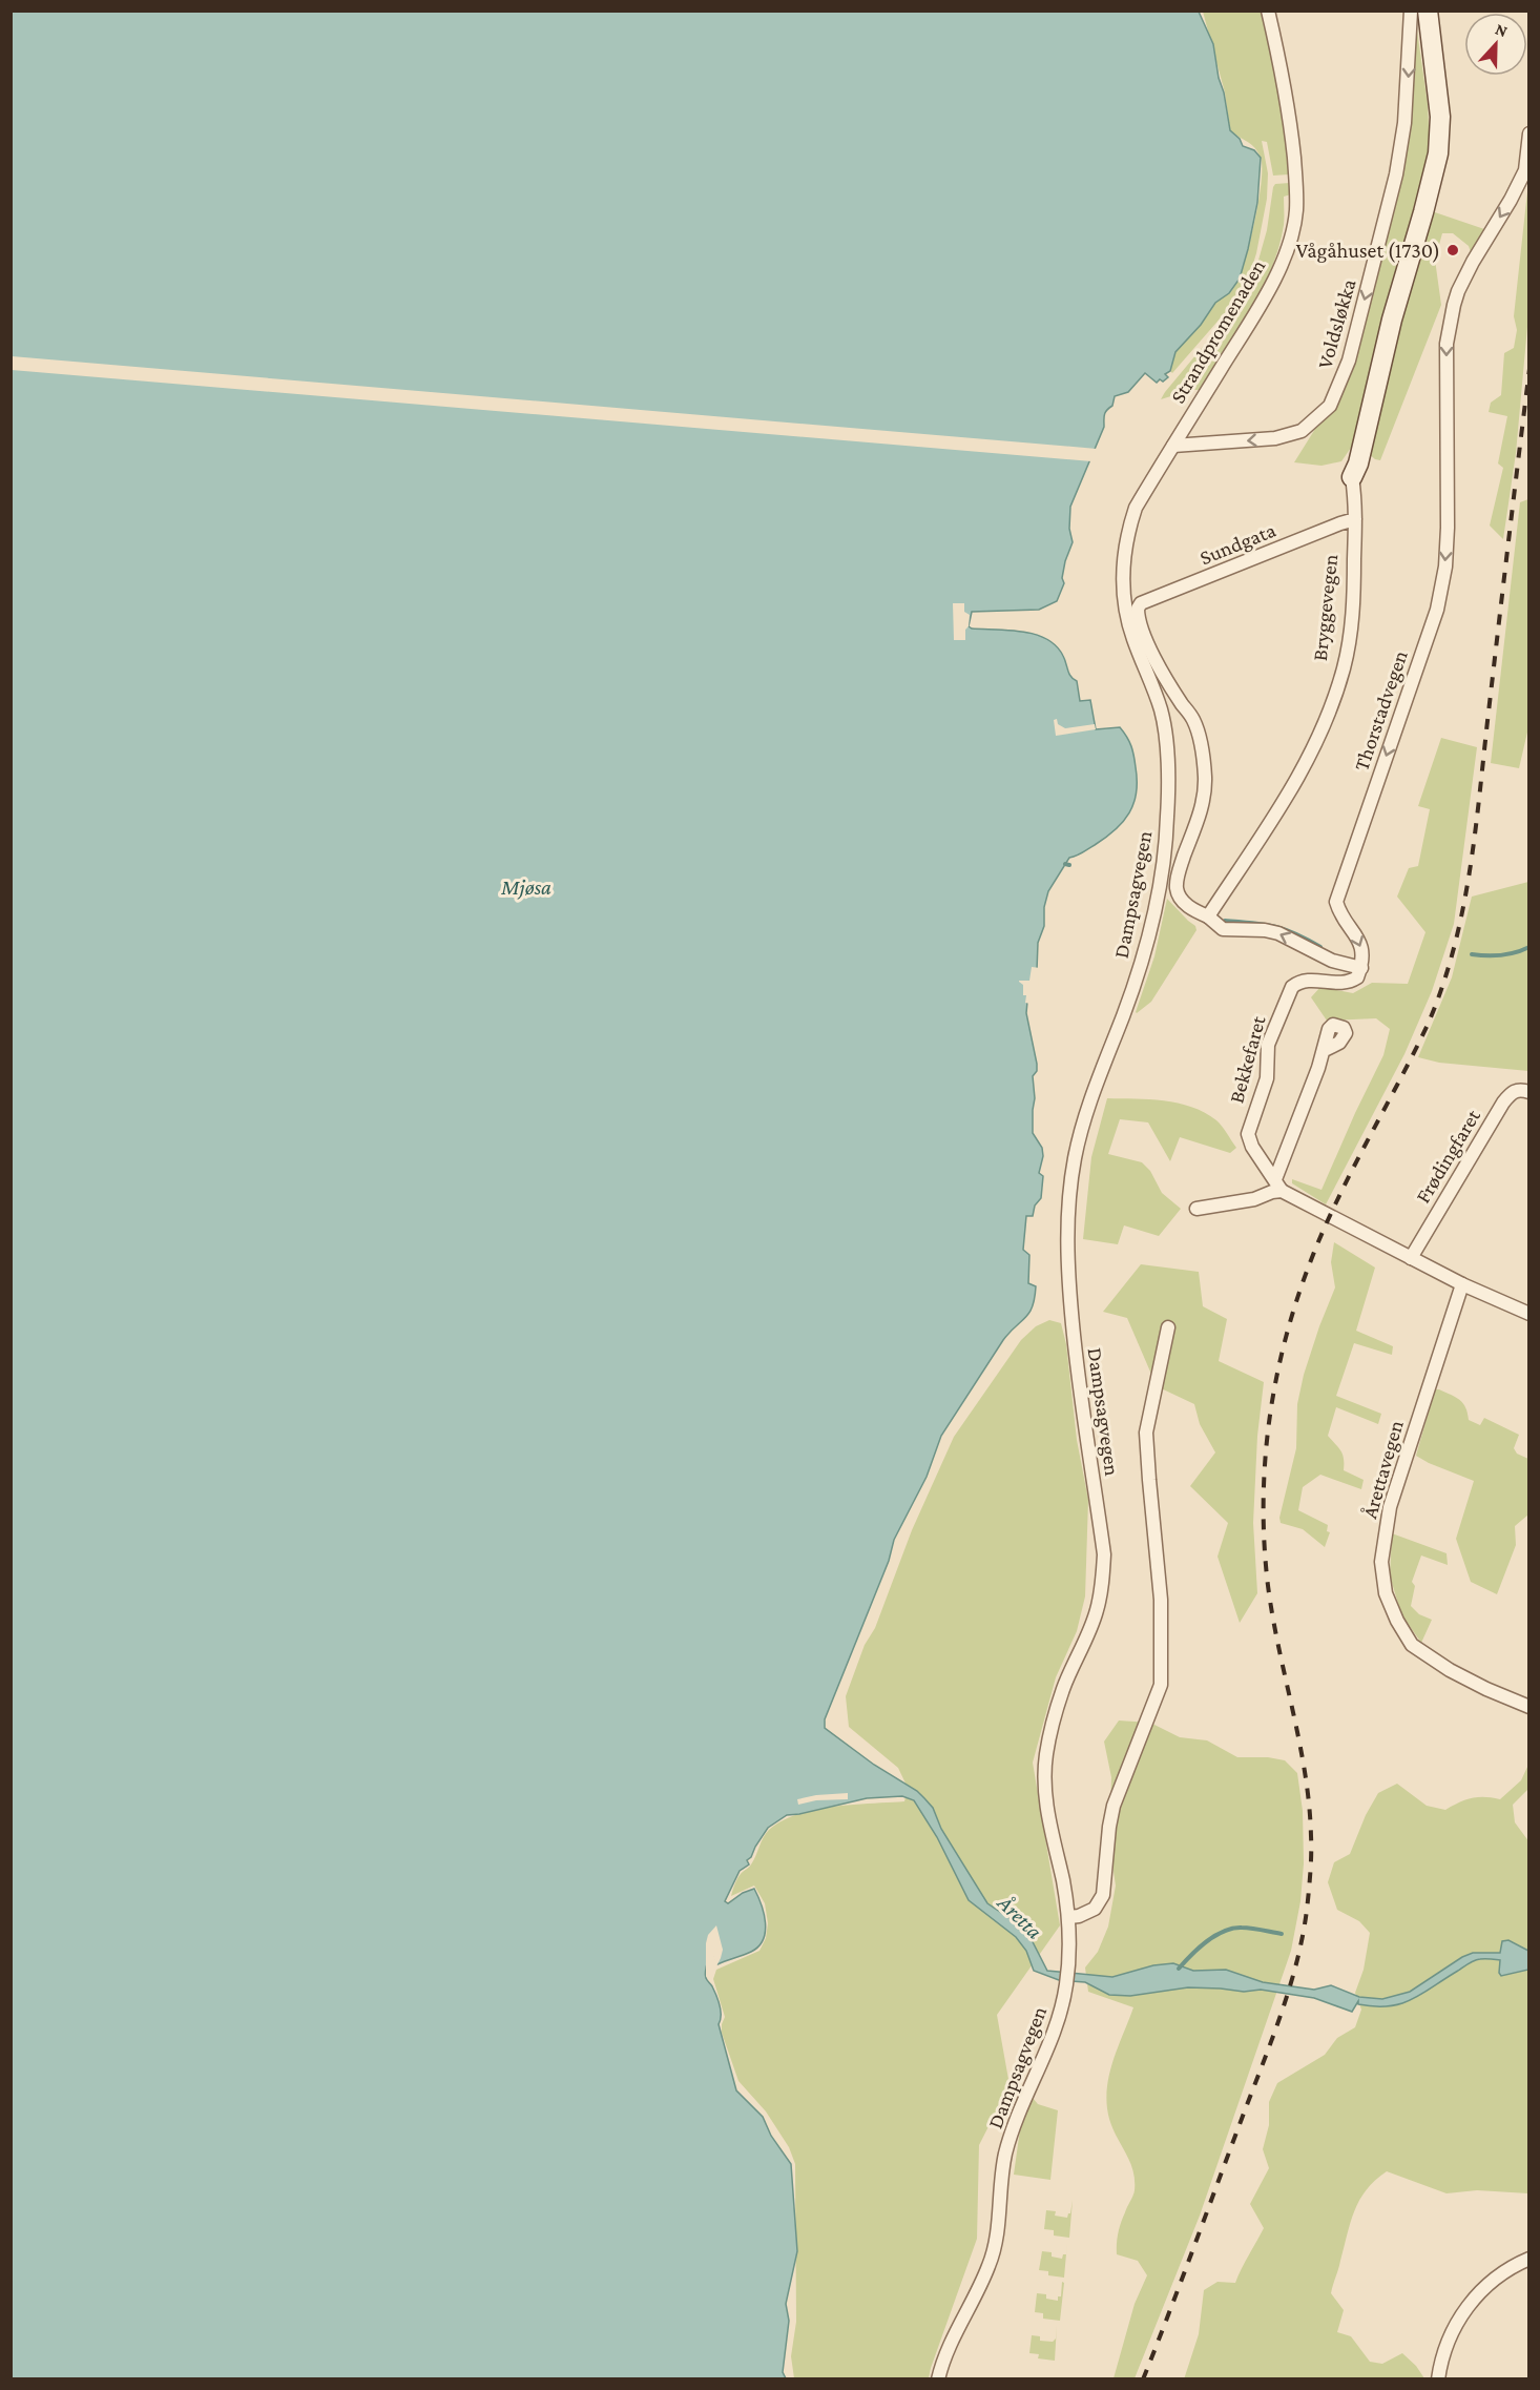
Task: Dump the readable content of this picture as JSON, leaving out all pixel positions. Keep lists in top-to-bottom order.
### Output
{
  "streets": {
    "street": [
      "Voldsløkka",
      "Strandpromenaden",
      "Sundgata",
      "Bryggevegen",
      "Thorstadvegen",
      "Dampsagvegen",
      "Bekkefaret",
      "Frødingfaret",
      "Årettavegen"
    ]
  },
  "crossings": [
    ["Voldsløkka", "Strandpromenaden"],
    ["Voldsløkka", "Dampsagvegen"],
    ["Strandpromenaden", "Dampsagvegen"],
    ["Sundgata", "Bryggevegen"],
    ["Thorstadvegen", "Bekkefaret"],
    ["Bekkefaret", "Frødingfaret"],
    ["Bekkefaret", "Årettavegen"]
  ],
  "one_way": ["Voldsløkka", "Thorstadvegen"],
  "water": ["Mjøsa", "Åretta"],
  "places": ["Vågåhuset (1730)"],
  "north": "top"
}
